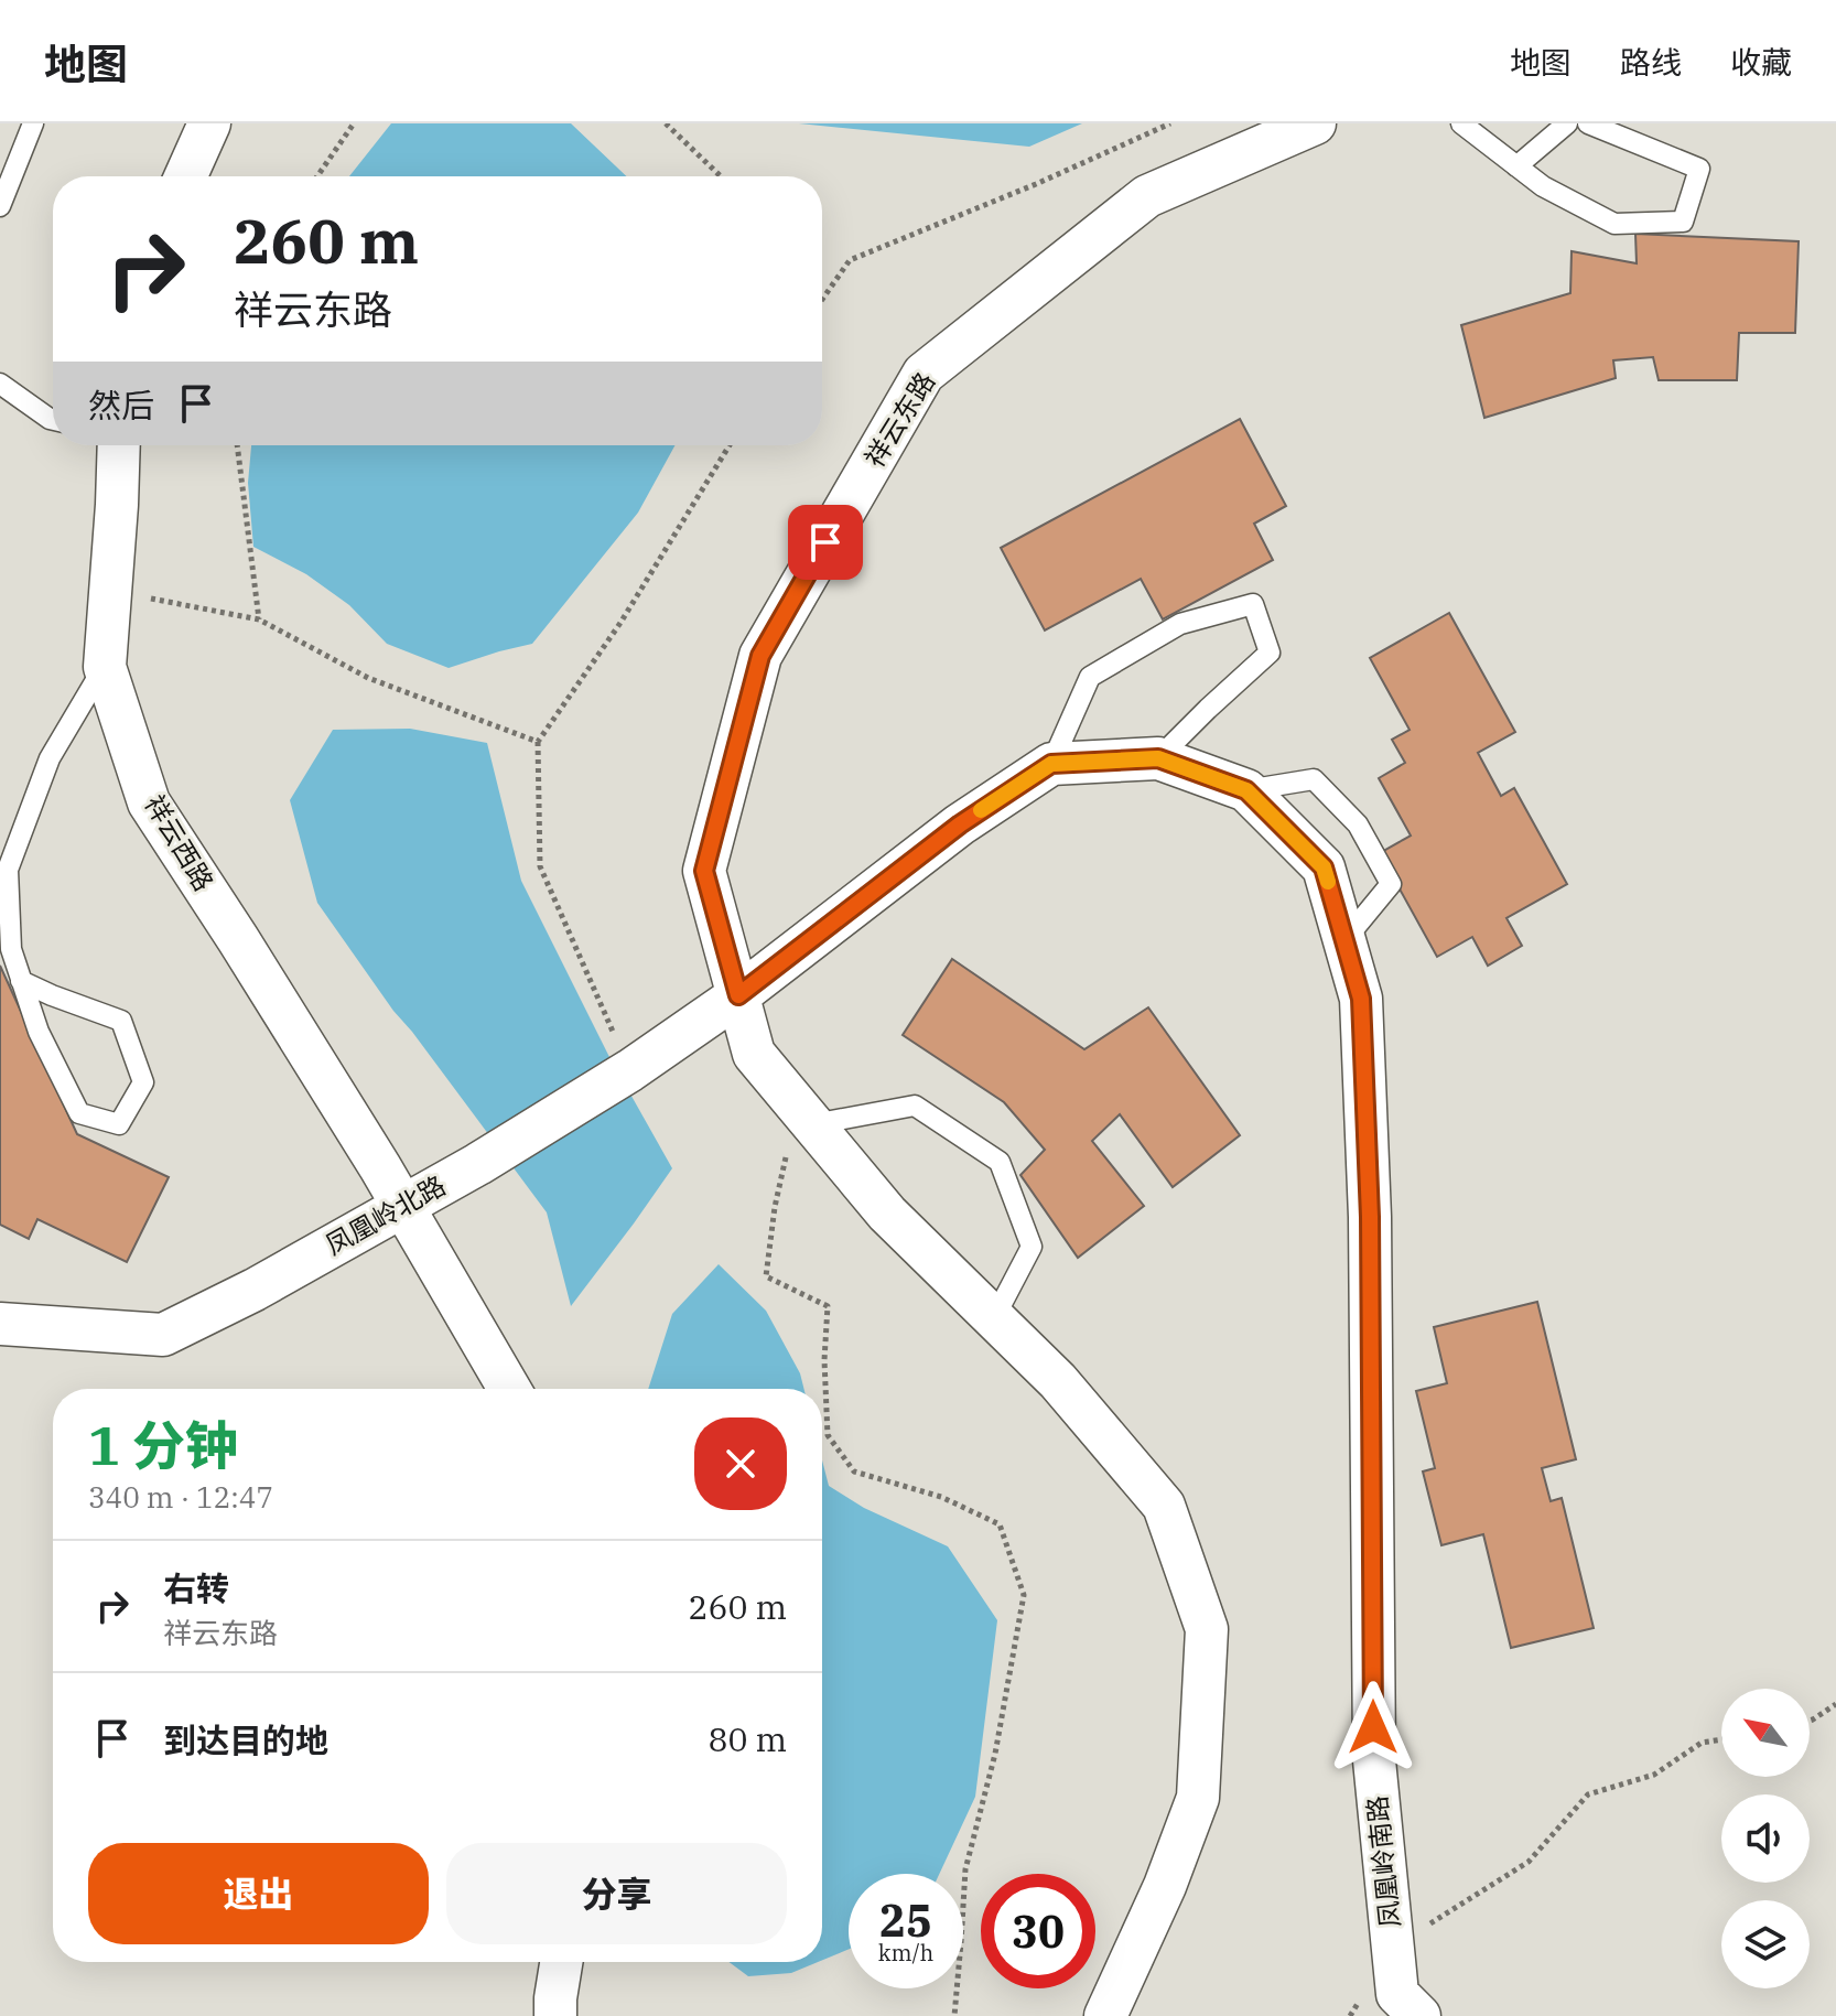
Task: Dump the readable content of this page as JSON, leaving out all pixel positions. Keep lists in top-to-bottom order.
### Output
{
  "streets": {
    "street": [
      "祥云东路",
      "祥云西路",
      "凤凰岭北路",
      "凤凰岭南路"
    ]
  },
  "crossings": [
    ["祥云东路", "凤凰岭北路"],
    ["祥云西路", "凤凰岭北路"]
  ],
  "north": "top left",
  "page": {
    "header": "地图",
    "nav": ["地图", "路线", "收藏"],
    "turn": ["260 m", "祥云东路"],
    "then": "然后",
    "heading": ["1 分钟", "340 m · 12:47"],
    "list": [
      {
        "name": "右转",
        "note": "祥云东路",
        "value": "260 m"
      },
      {
        "name": "到达目的地",
        "value": "80 m"
      }
    ],
    "buttons": ["退出", "分享"],
    "speed": "25 km/h",
    "limit": "30"
  }
}
